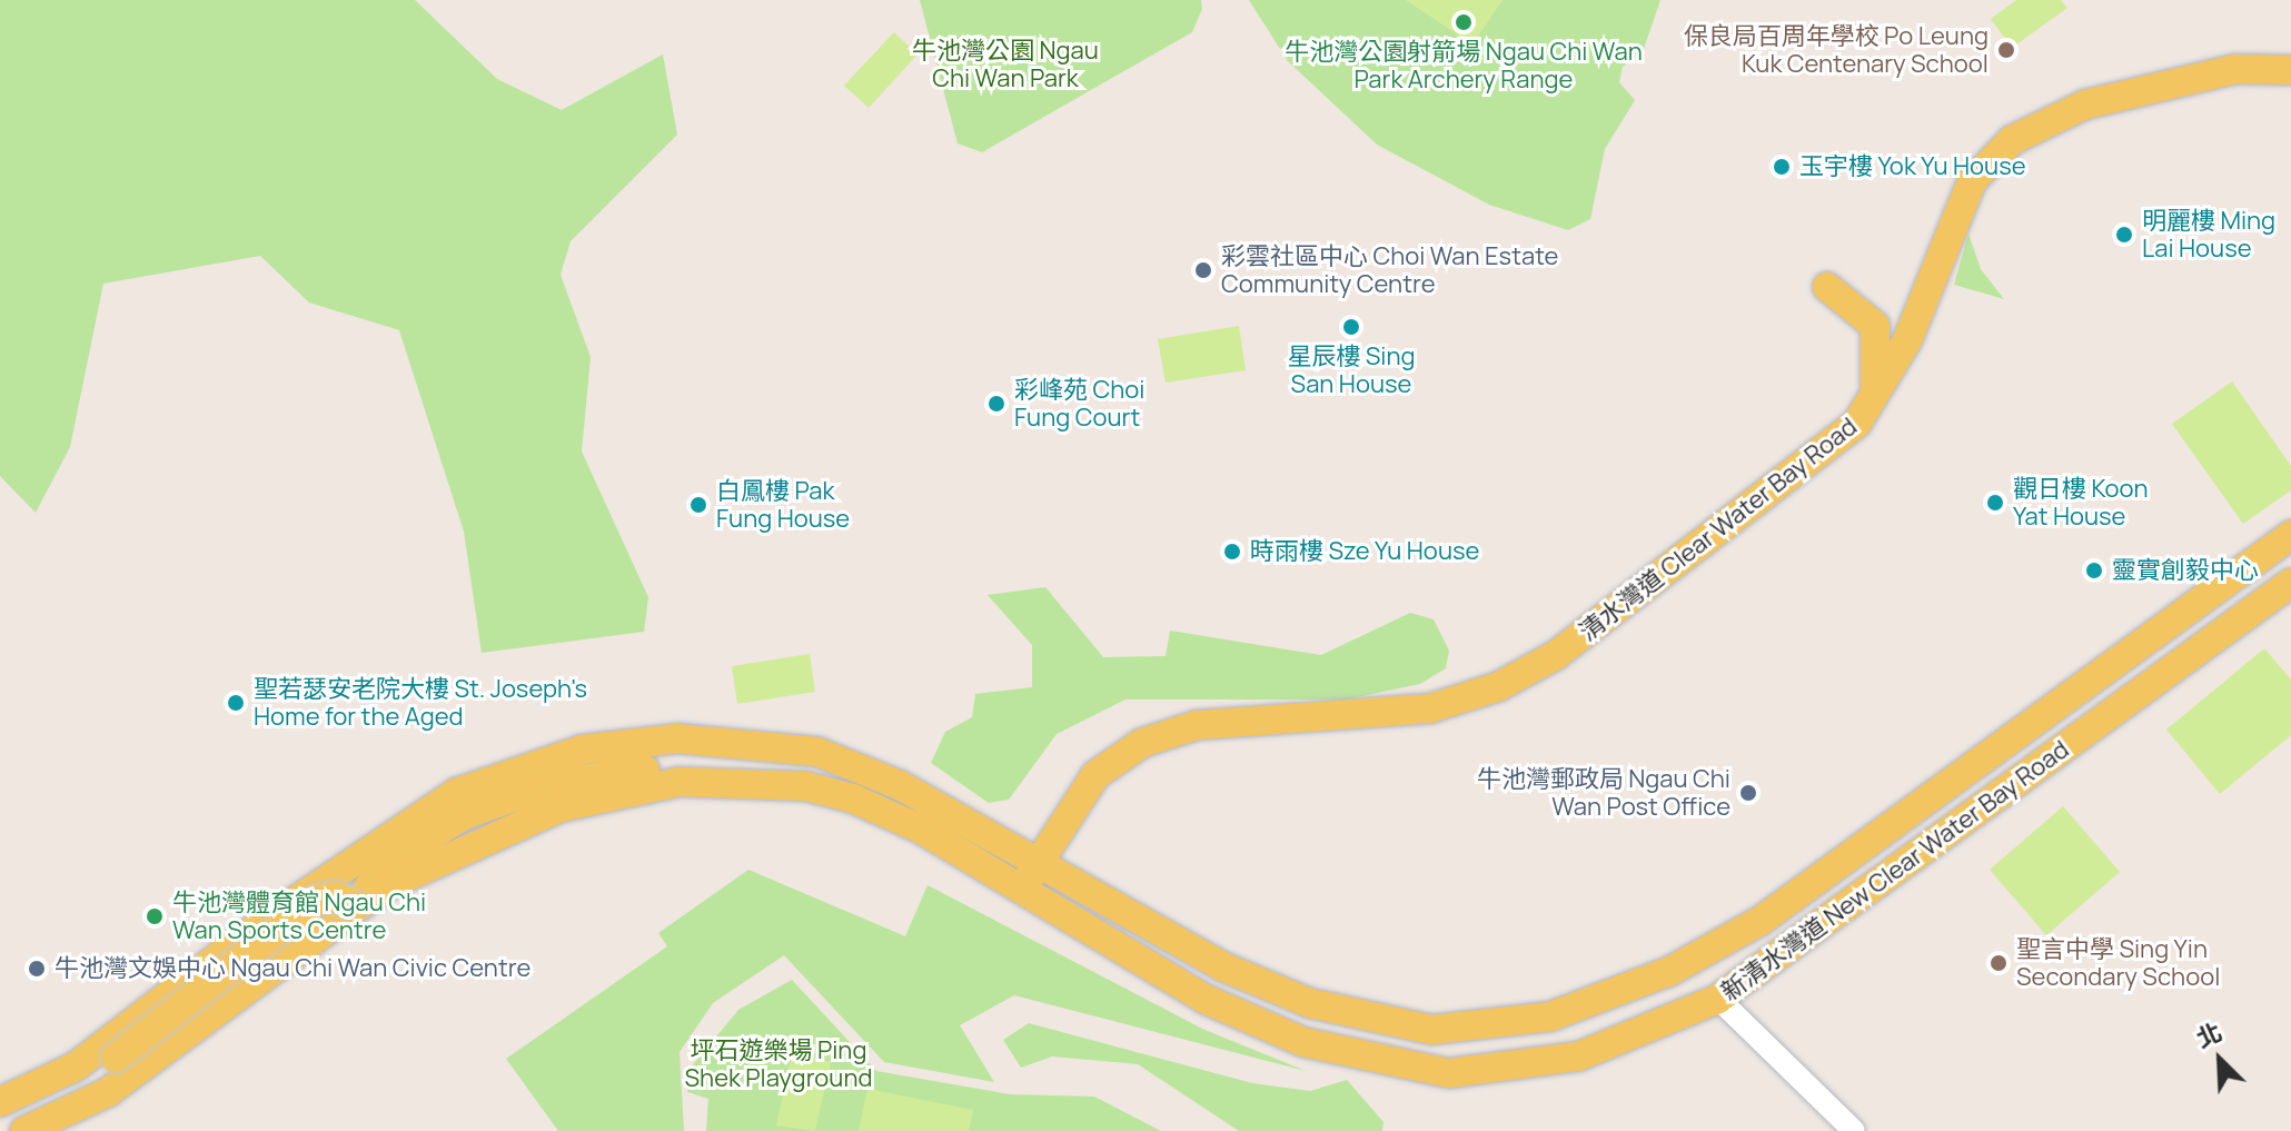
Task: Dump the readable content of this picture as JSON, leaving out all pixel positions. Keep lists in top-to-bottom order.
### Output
{
  "streets": {
    "main road": ["清水灣道 Clear Water Bay Road", "新清水灣道 New Clear Water Bay Road"]
  },
  "crossings": [
    ["清水灣道 Clear Water Bay Road", "新清水灣道 New Clear Water Bay Road"]
  ],
  "parks": ["牛池灣公園 Ngau Chi Wan Park", "坪石遊樂場 Ping Shek Playground"],
  "places": [
    "牛池灣公園射箭場 Ngau Chi Wan Park Archery Range",
    "保良局百周年學校 Po Leung Kuk Centenary School",
    "玉宇樓 Yok Yu House",
    "明麗樓 Ming Lai House",
    "彩雲社區中心 Choi Wan Estate Community Centre",
    "星辰樓 Sing San House",
    "彩峰苑 Choi Fung Court",
    "觀日樓 Koon Yat House",
    "白鳳樓 Pak Fung House",
    "時雨樓 Sze Yu House",
    "靈實創毅中心",
    "聖若瑟安老院大樓 St. Joseph's Home for the Aged",
    "牛池灣郵政局 Ngau Chi Wan Post Office",
    "牛池灣體育館 Ngau Chi Wan Sports Centre",
    "聖言中學 Sing Yin Secondary School",
    "牛池灣文娛中心 Ngau Chi Wan Civic Centre"
  ],
  "north": "top left"
}
